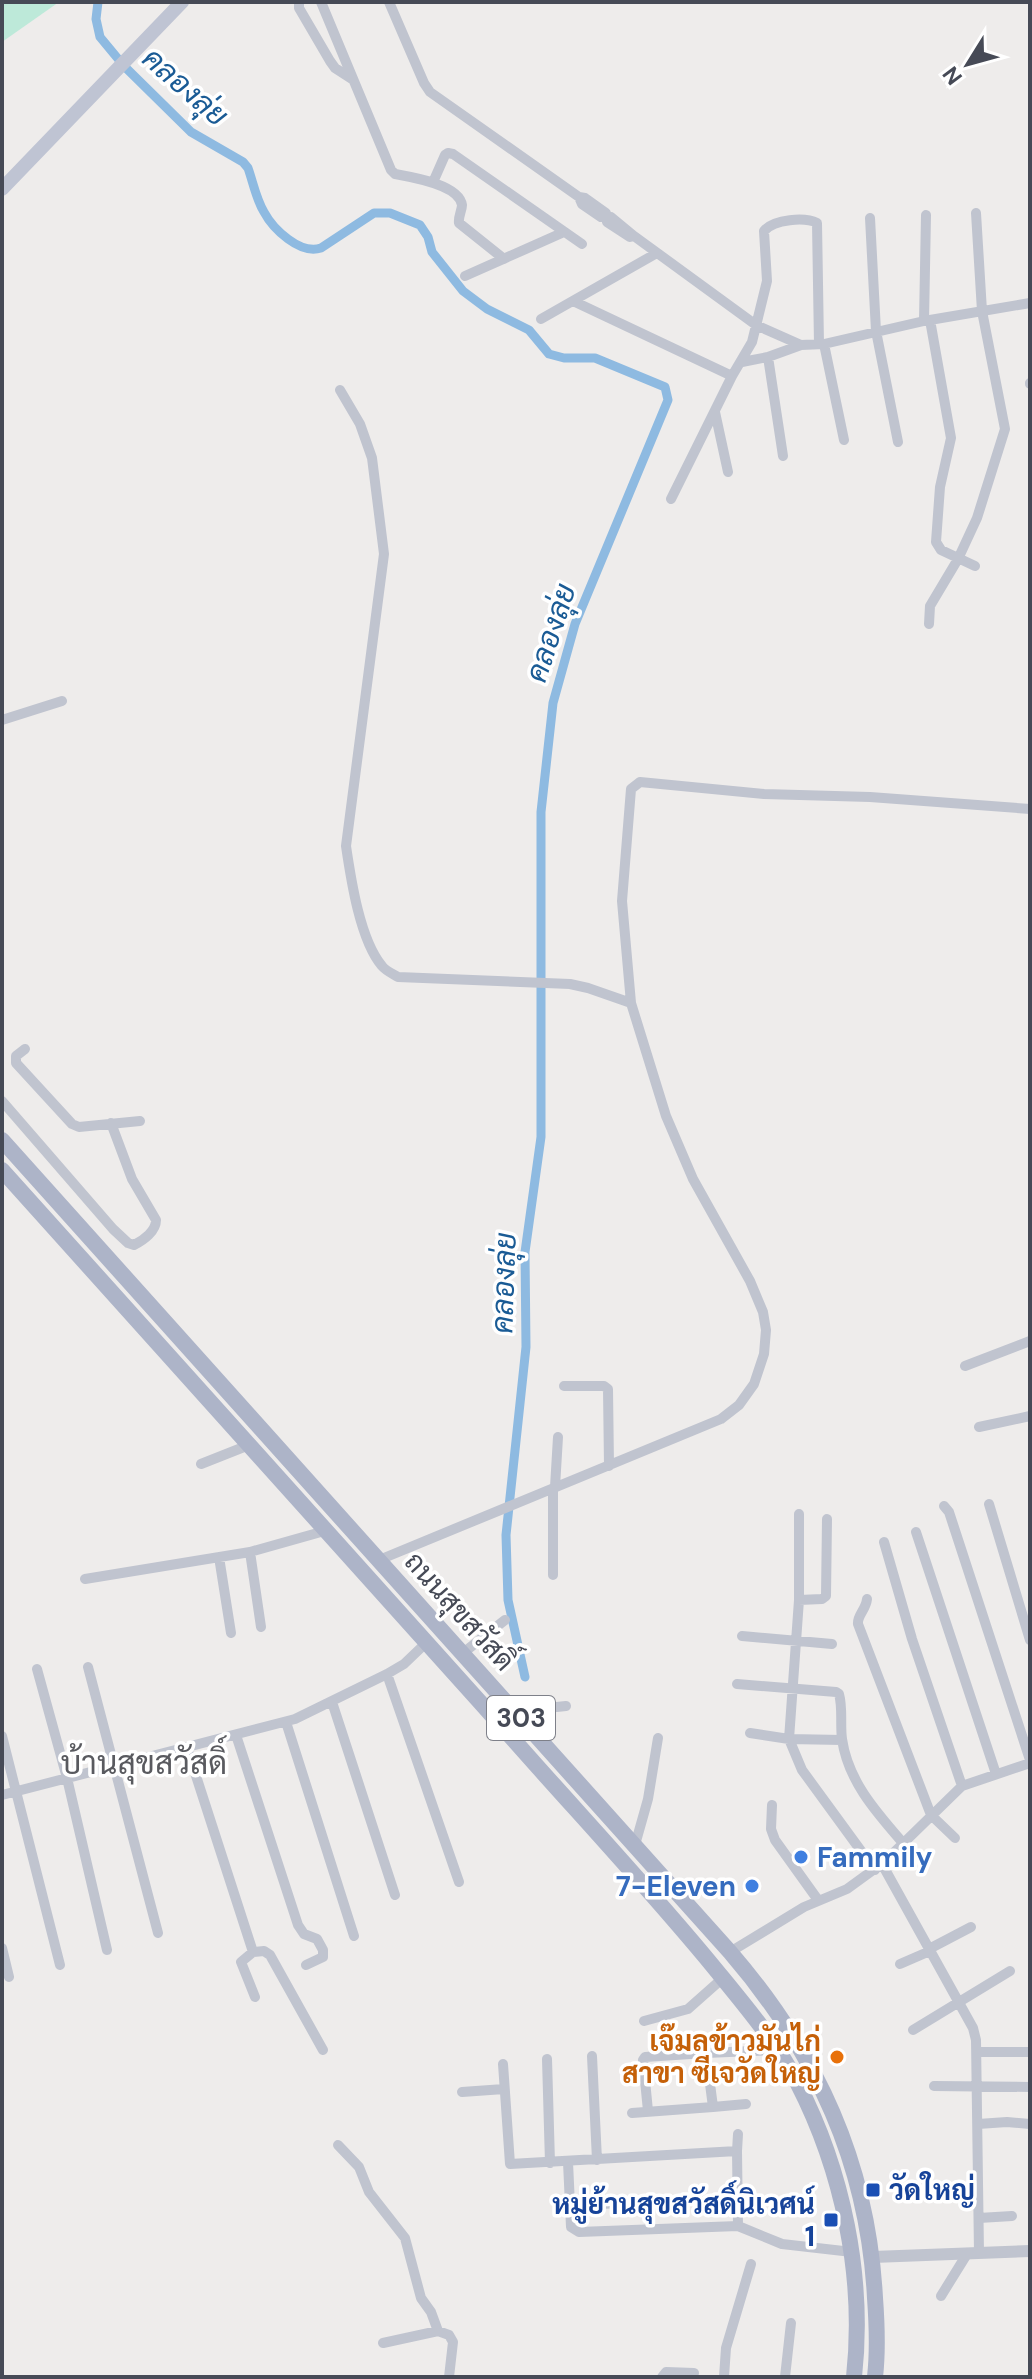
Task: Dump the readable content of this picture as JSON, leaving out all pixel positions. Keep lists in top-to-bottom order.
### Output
{
  "streets": {
    "main road": ["ถนนสุขสวัสดิ์", "303"]
  },
  "districts": ["บ้านสุขสวัสดิ์"],
  "water": ["คลองลุ่ย"],
  "places": {
    "other": ["Fammily", "7-Eleven", "เจ๊มลข้าวมันไก่ สาขา ซีเจวัดใหญ่"],
    "transit": ["วัดใหญ่", "หมู่ย้านสุขสวัสดิ์นิเวศน์ 1"]
  },
  "north": "bottom left"
}
